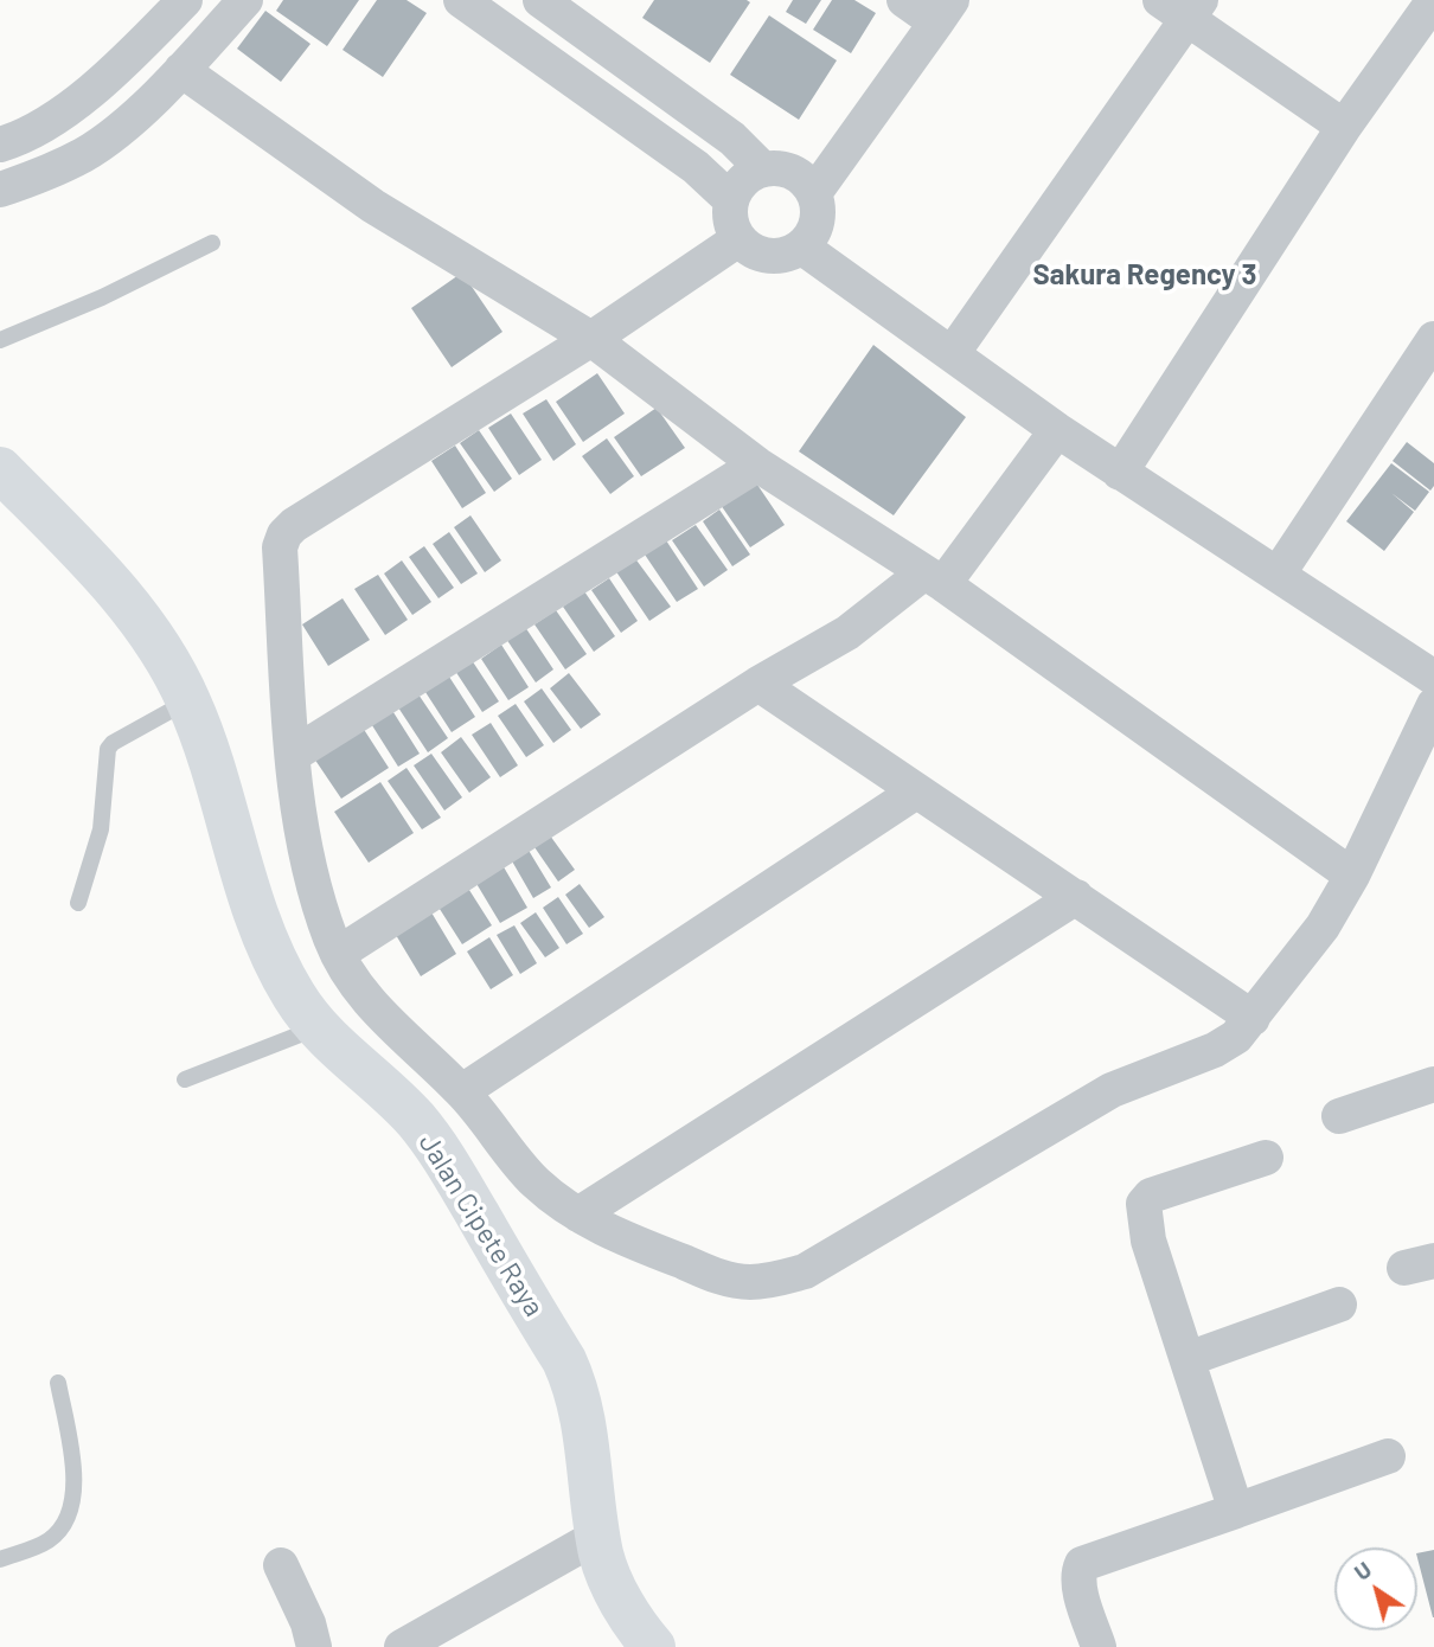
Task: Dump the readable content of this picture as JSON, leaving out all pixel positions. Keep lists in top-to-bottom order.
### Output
{
  "streets": {
    "main road": ["Jalan Cipete Raya"]
  },
  "districts": ["Sakura Regency 3"],
  "north": "top left"
}
